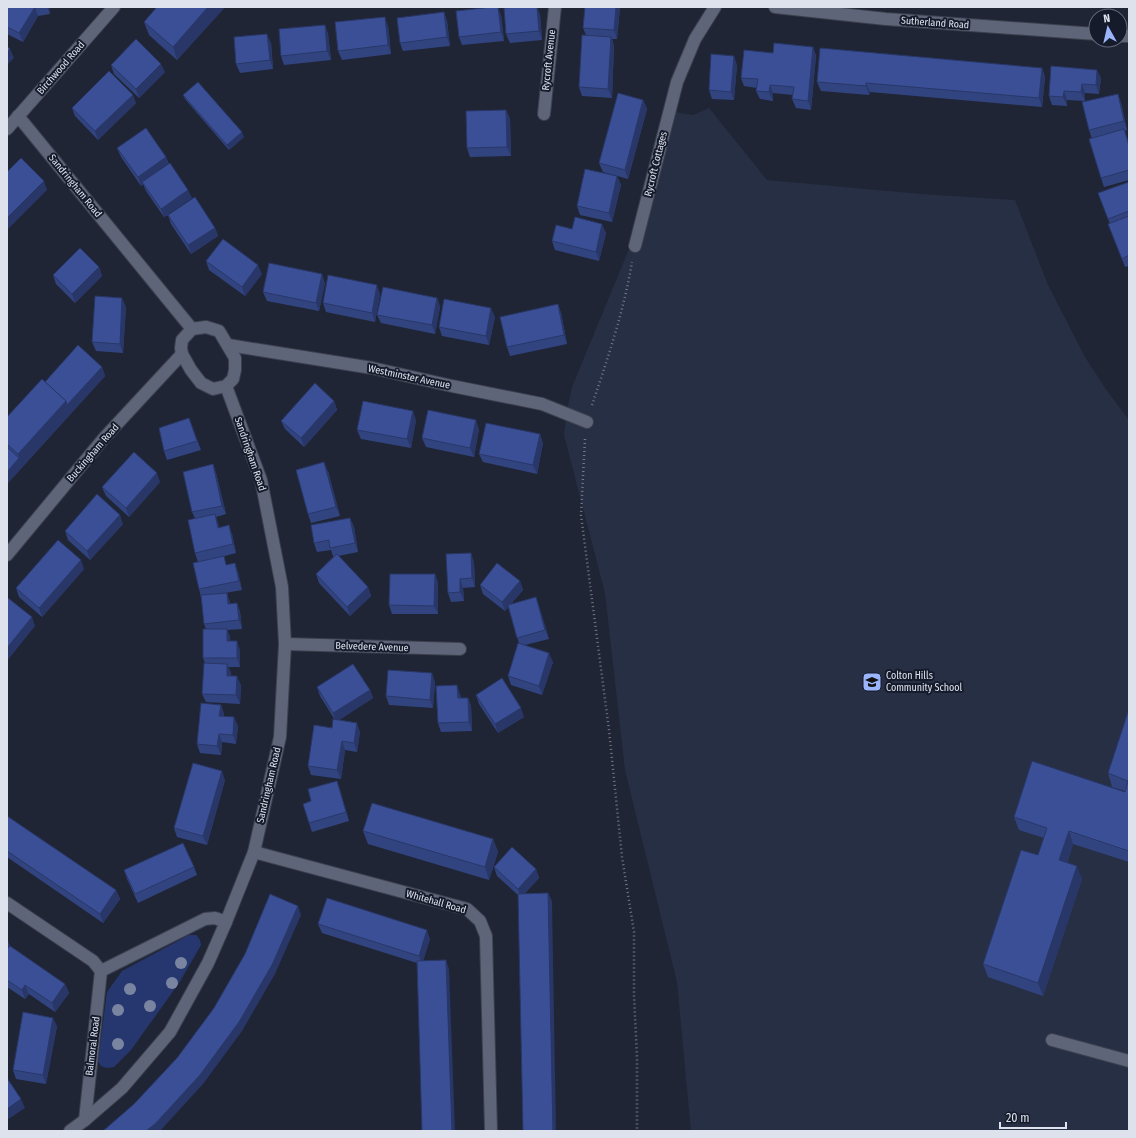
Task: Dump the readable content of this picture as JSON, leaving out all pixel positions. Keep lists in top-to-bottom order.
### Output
{
  "streets": {
    "street": [
      "Sutherland Road",
      "Rycroft Avenue",
      "Birchwood Road",
      "Rycroft Cottages",
      "Sandringham Road",
      "Westminster Avenue",
      "Buckingham Road",
      "Belvedere Avenue",
      "Whitehall Road",
      "Balmoral Road"
    ]
  },
  "crossings": [
    ["Birchwood Road", "Sandringham Road"],
    ["Sandringham Road", "Westminster Avenue"],
    ["Sandringham Road", "Buckingham Road"],
    ["Sandringham Road", "Belvedere Avenue"],
    ["Sandringham Road", "Whitehall Road"],
    ["Sandringham Road", "Balmoral Road"],
    ["Westminster Avenue", "Buckingham Road"]
  ],
  "places": {
    "school or university": ["Colton Hills Community School"]
  },
  "scale_bar": "20 m",
  "north": "top"
}
